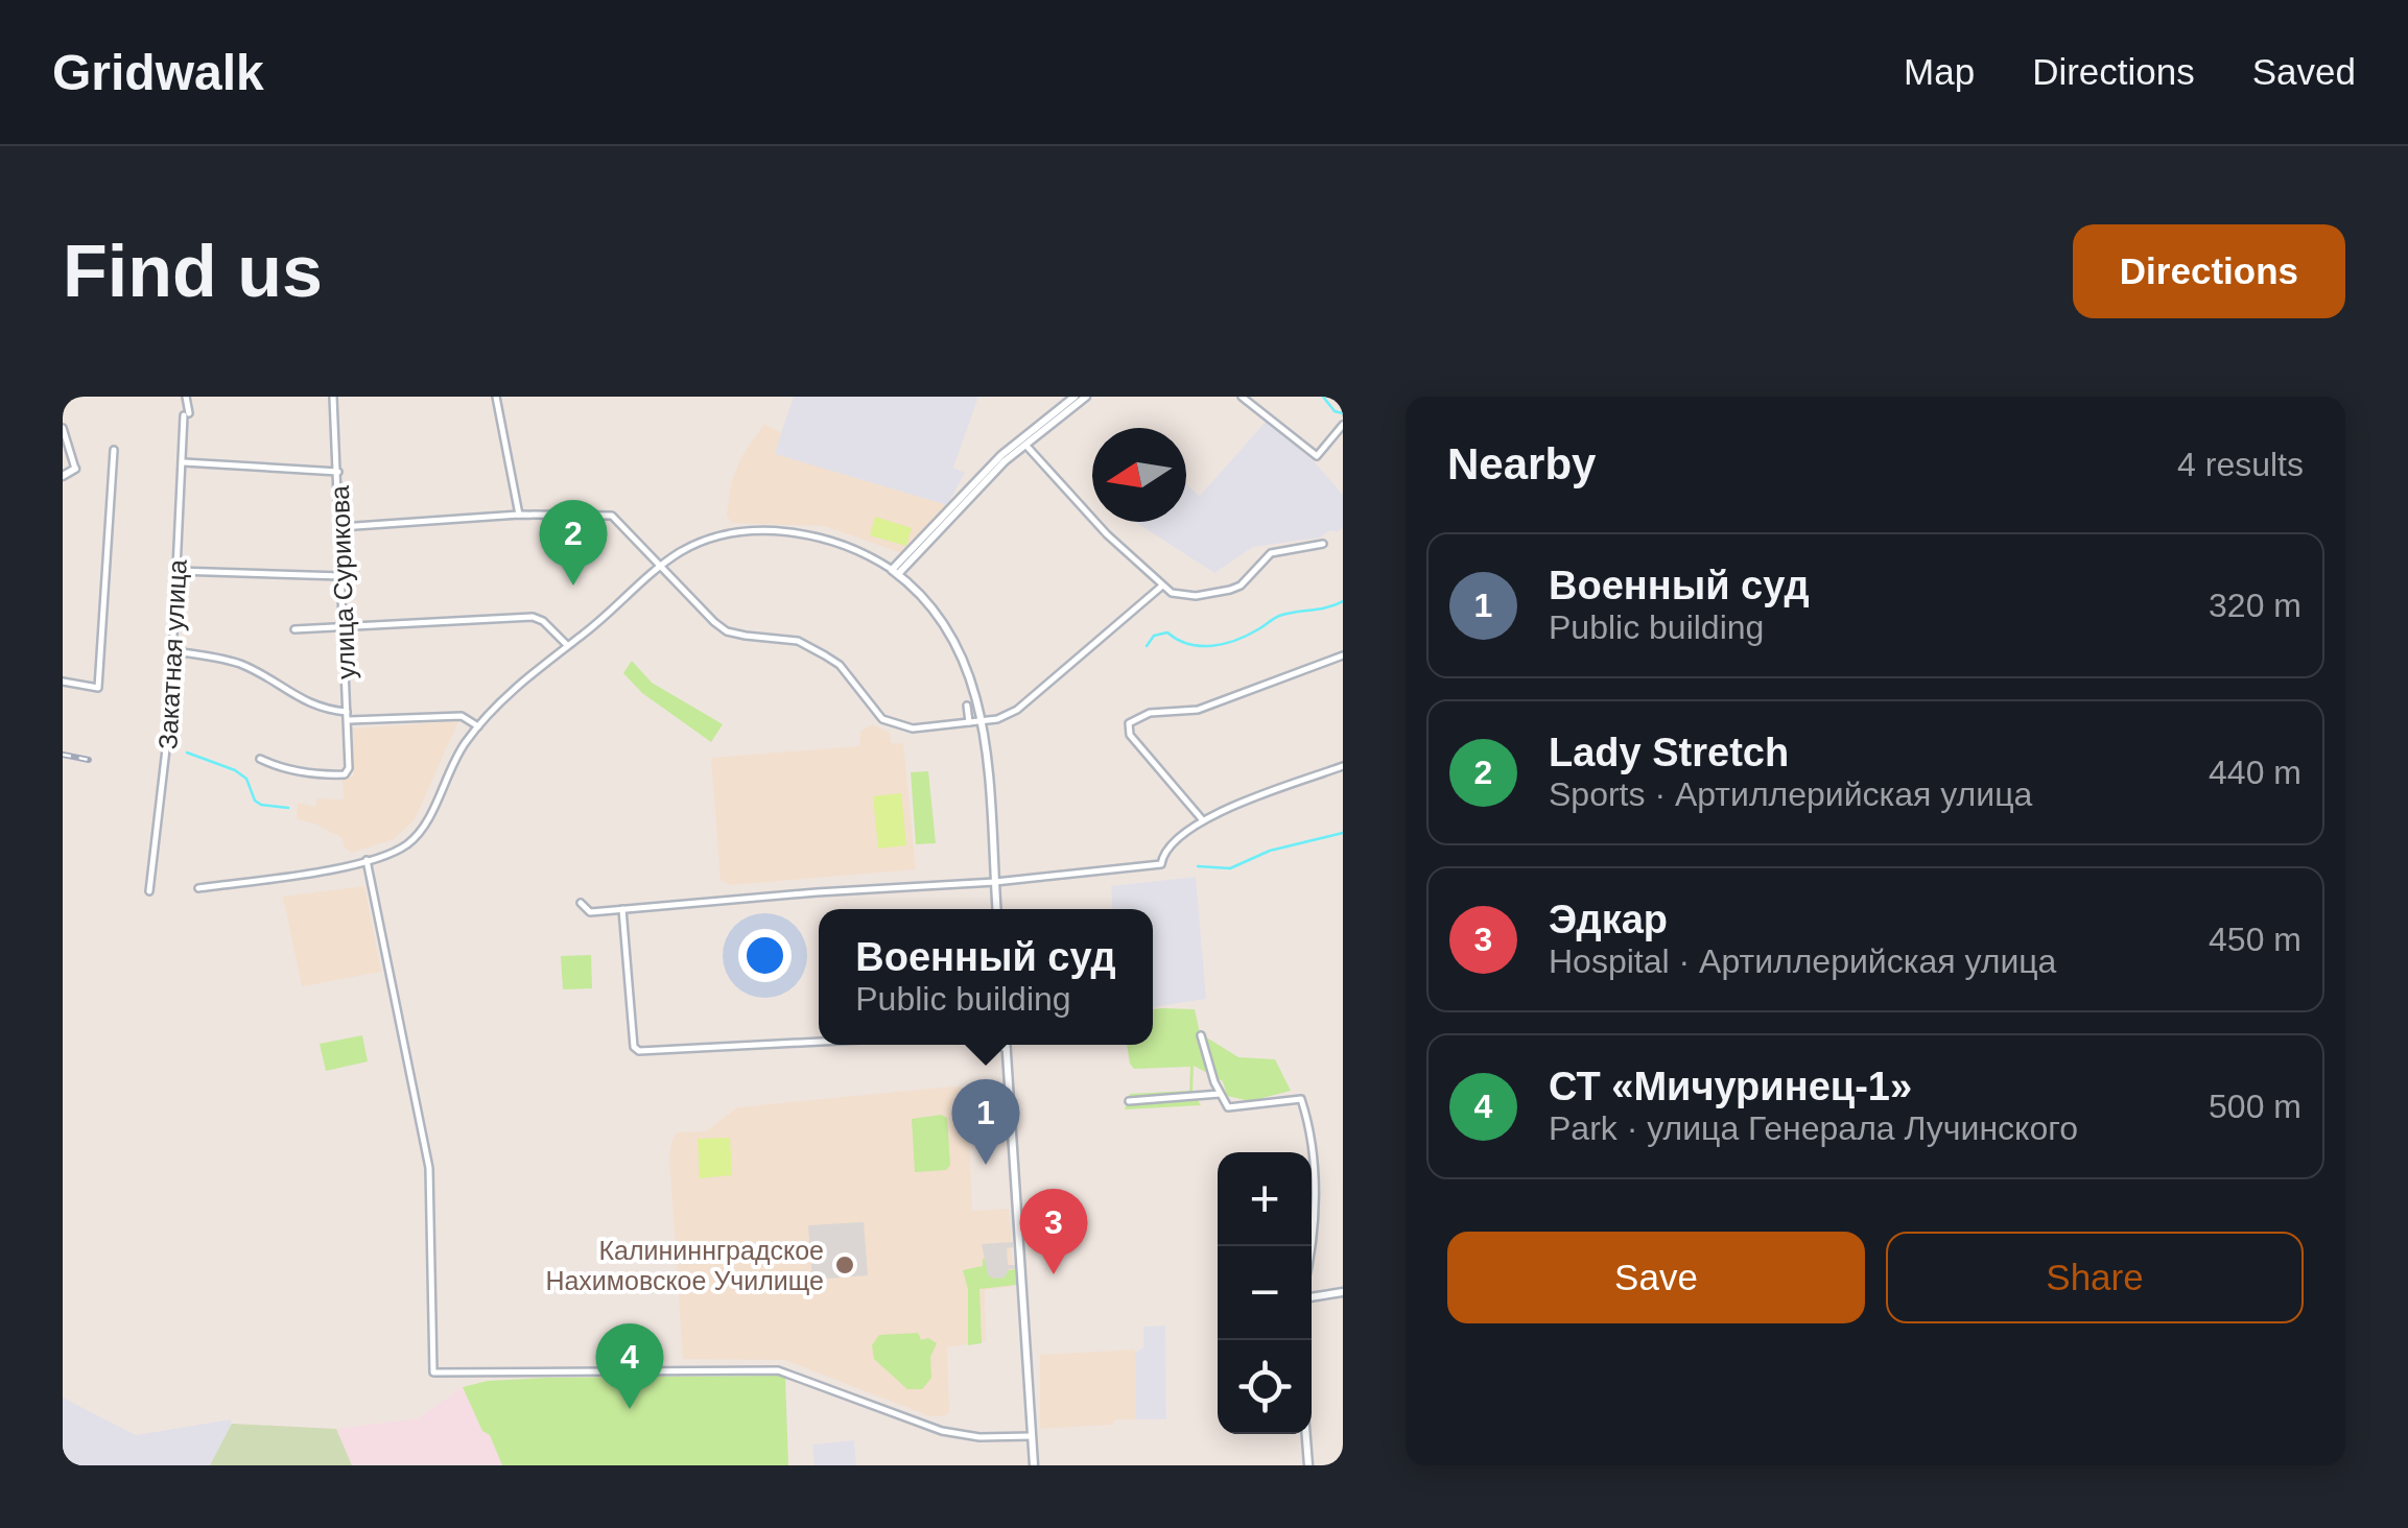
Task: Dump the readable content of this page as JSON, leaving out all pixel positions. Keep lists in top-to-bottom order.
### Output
{
  "streets": {
    "street": ["улица Сурикова", "Закатная улица"]
  },
  "places": ["Калининнградское Нахимовское Училище"],
  "north": "left",
  "page": {
    "header": "Gridwalk",
    "nav": ["Map", "Directions", "Saved"],
    "buttons": [
      "Directions",
      ["Save", "Share"]
    ],
    "title": "Find us",
    "heading": ["Nearby", "4 results"],
    "pins": [
      "2",
      "1",
      "3",
      "4"
    ],
    "list": [
      {
        "mark": "1",
        "name": "Военный суд",
        "note": "Public building",
        "value": "320 m"
      },
      {
        "mark": "2",
        "name": "Lady Stretch",
        "note": "Sports · Артиллерийская улица",
        "value": "440 m"
      },
      {
        "mark": "3",
        "name": "Эдкар",
        "note": "Hospital · Артиллерийская улица",
        "value": "450 m"
      },
      {
        "mark": "4",
        "name": "СТ «Мичуринец-1»",
        "note": "Park · улица Генерала Лучинского",
        "value": "500 m"
      }
    ],
    "popup": ["Военный суд", "Public building"],
    "map_buttons": ["+", "−"]
  }
}
